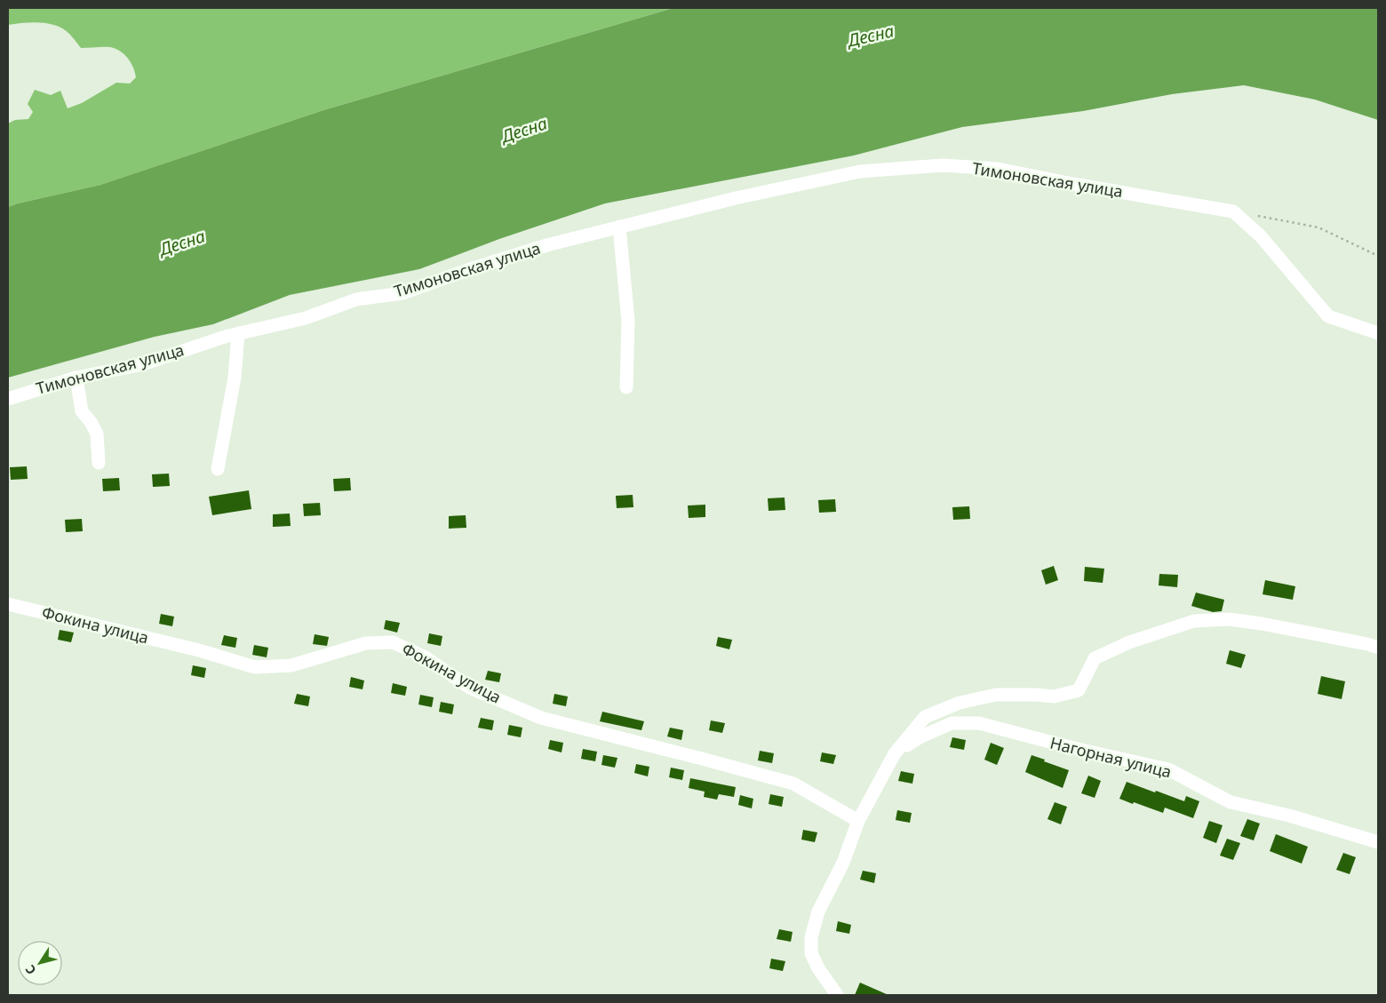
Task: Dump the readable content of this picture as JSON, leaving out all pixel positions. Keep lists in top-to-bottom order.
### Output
{
  "streets": {
    "street": ["Тимоновская улица", "Фокина улица", "Нагорная улица"]
  },
  "water": ["Десна"],
  "north": "bottom left"
}
